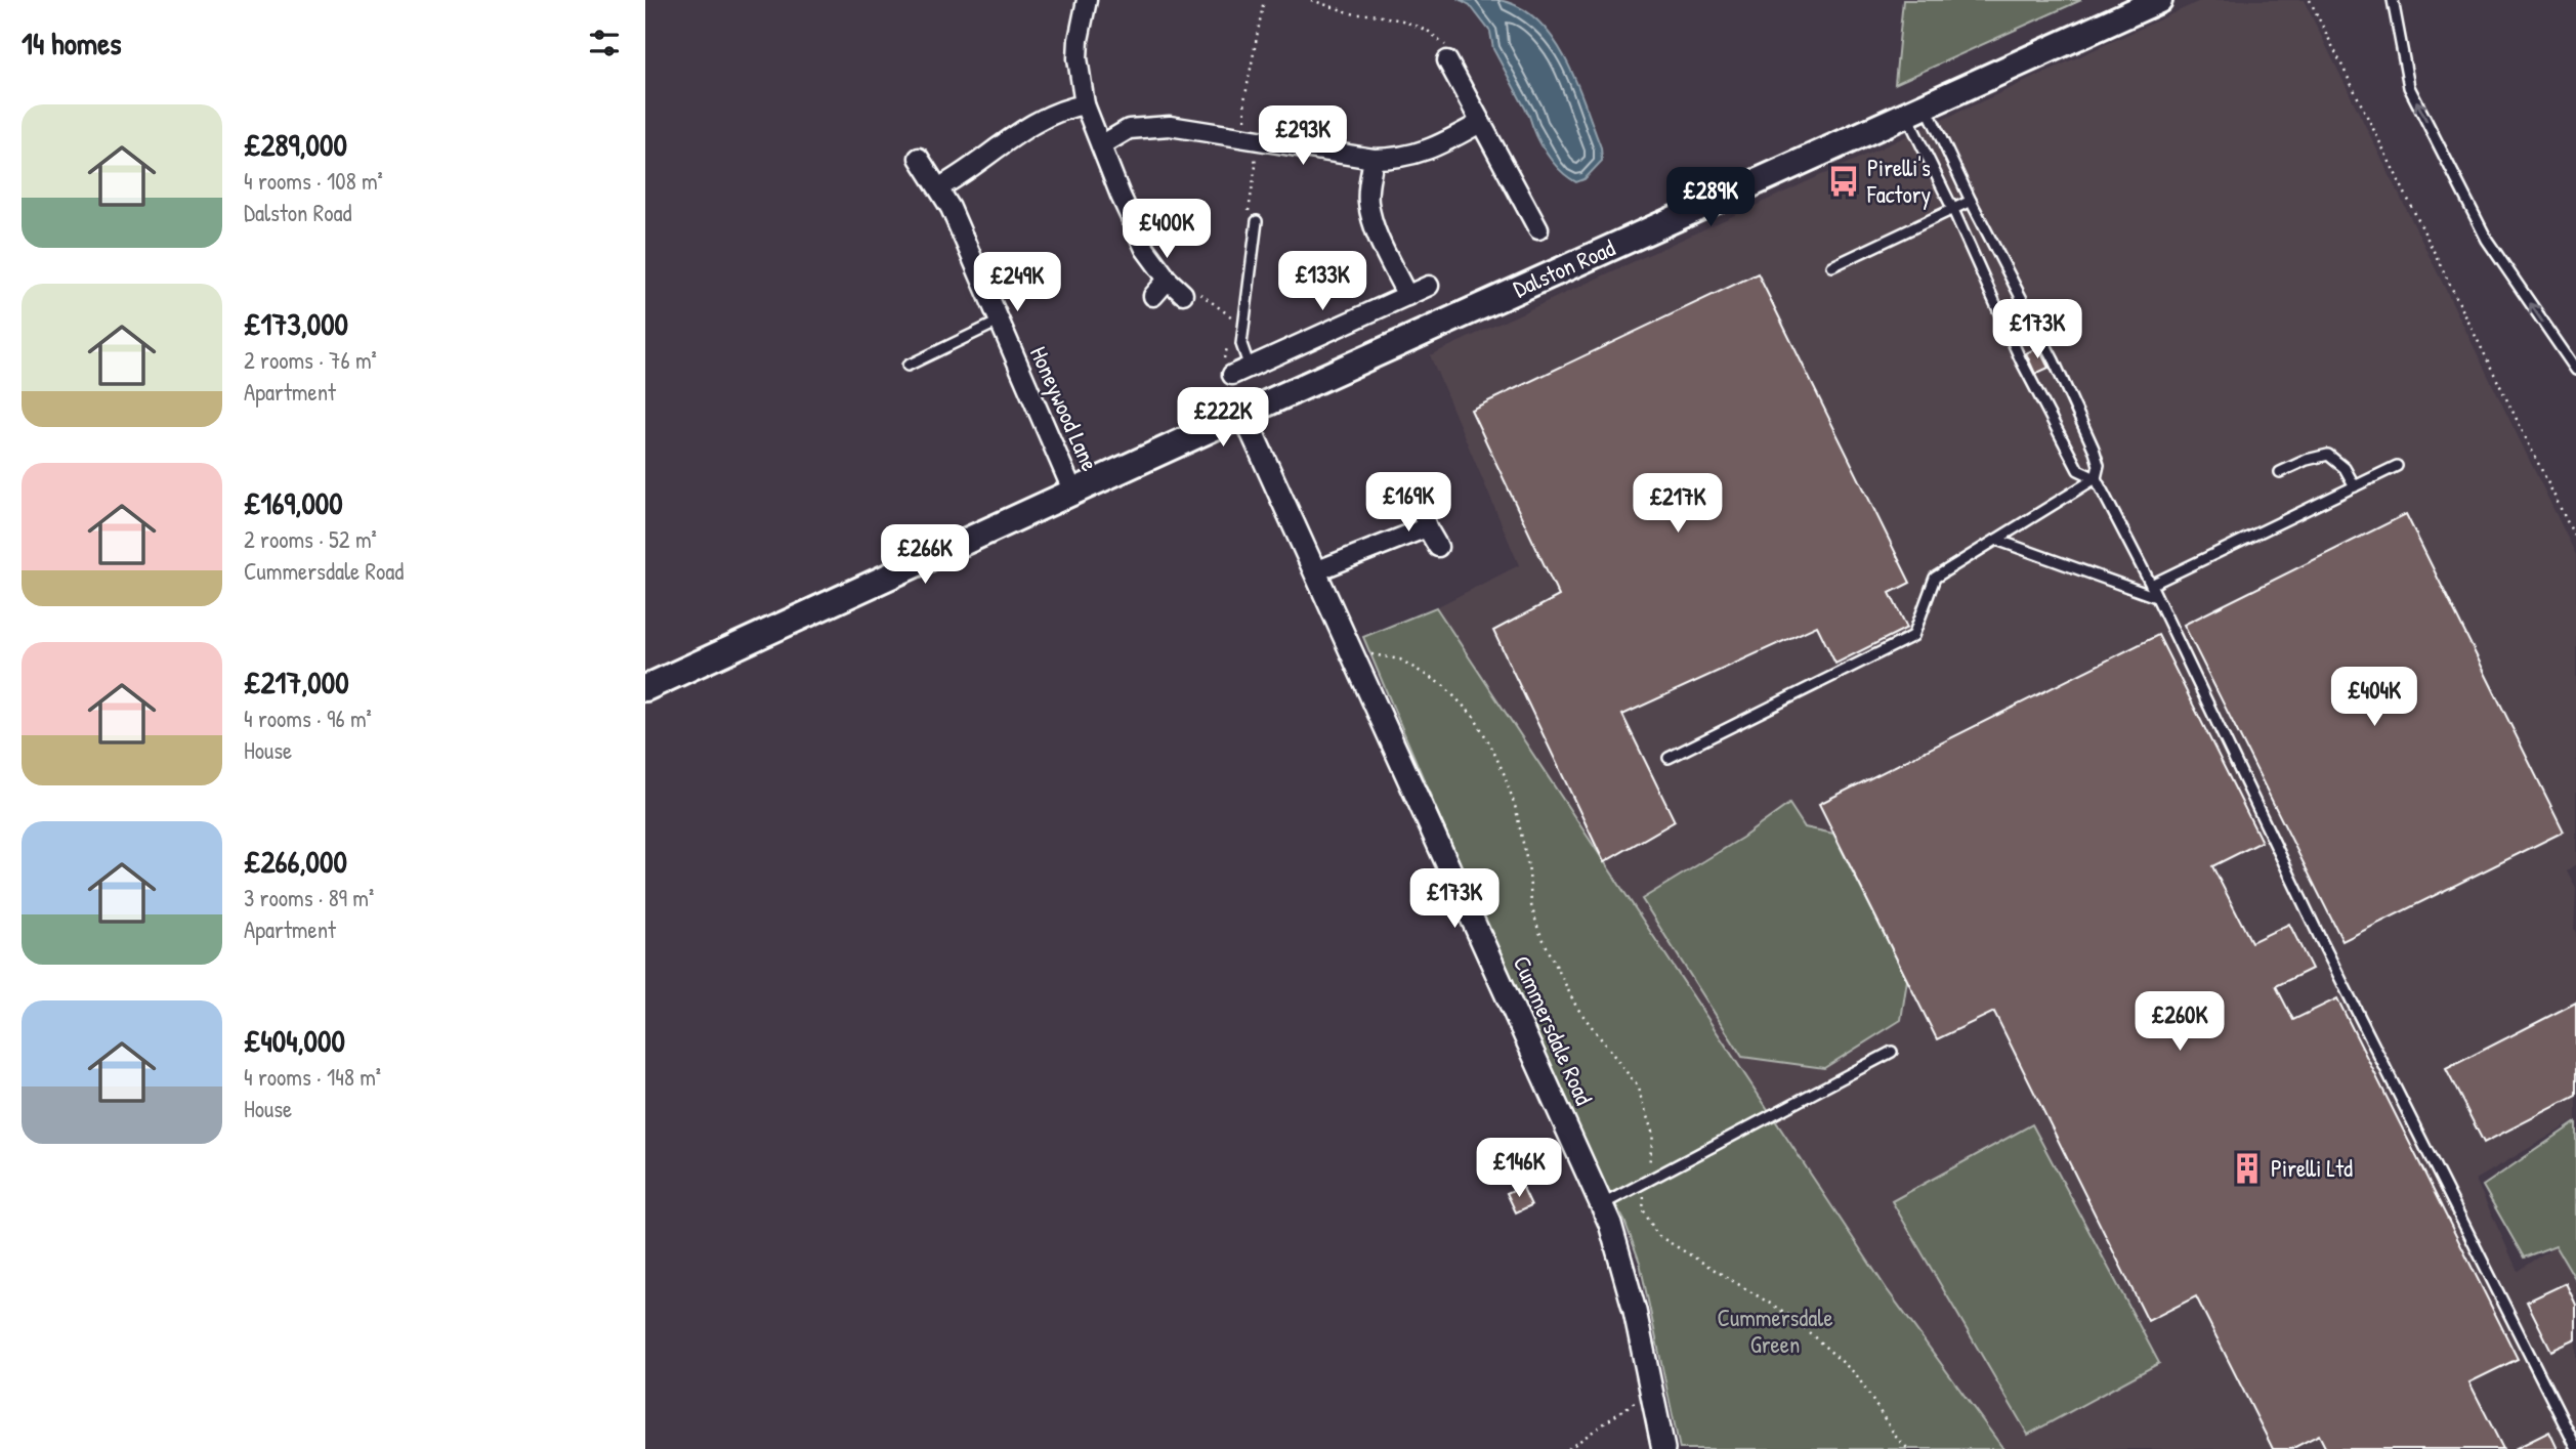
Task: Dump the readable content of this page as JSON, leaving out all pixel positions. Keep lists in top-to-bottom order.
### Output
{
  "streets": {
    "main road": ["Dalston Road"],
    "street": ["Honeywood Lane", "Cummersdale Road"]
  },
  "crossings": [
    ["Dalston Road", "Honeywood Lane"],
    ["Dalston Road", "Cummersdale Road"]
  ],
  "parks": ["Cummersdale Green"],
  "places": {
    "bus stop": ["Pirelli's Factory"],
    "building": ["Pirelli Ltd"]
  },
  "page": {
    "heading": "14 homes",
    "list": [
      {
        "name": "£289,000",
        "note": "4 rooms · 108 m² · Dalston Road"
      },
      {
        "name": "£173,000",
        "note": "2 rooms · 76 m² · Apartment"
      },
      {
        "name": "£169,000",
        "note": "2 rooms · 52 m² · Cummersdale Road"
      },
      {
        "name": "£217,000",
        "note": "4 rooms · 96 m² · House"
      },
      {
        "name": "£266,000",
        "note": "3 rooms · 89 m² · Apartment"
      },
      {
        "name": "£404,000",
        "note": "4 rooms · 148 m² · House"
      }
    ],
    "price": [
      "£293K",
      "£289K",
      "£400K",
      "£133K",
      "£249K",
      "£173K",
      "£222K",
      "£169K",
      "£217K",
      "£266K",
      "£404K",
      "£173K",
      "£260K",
      "£146K"
    ]
  }
}
